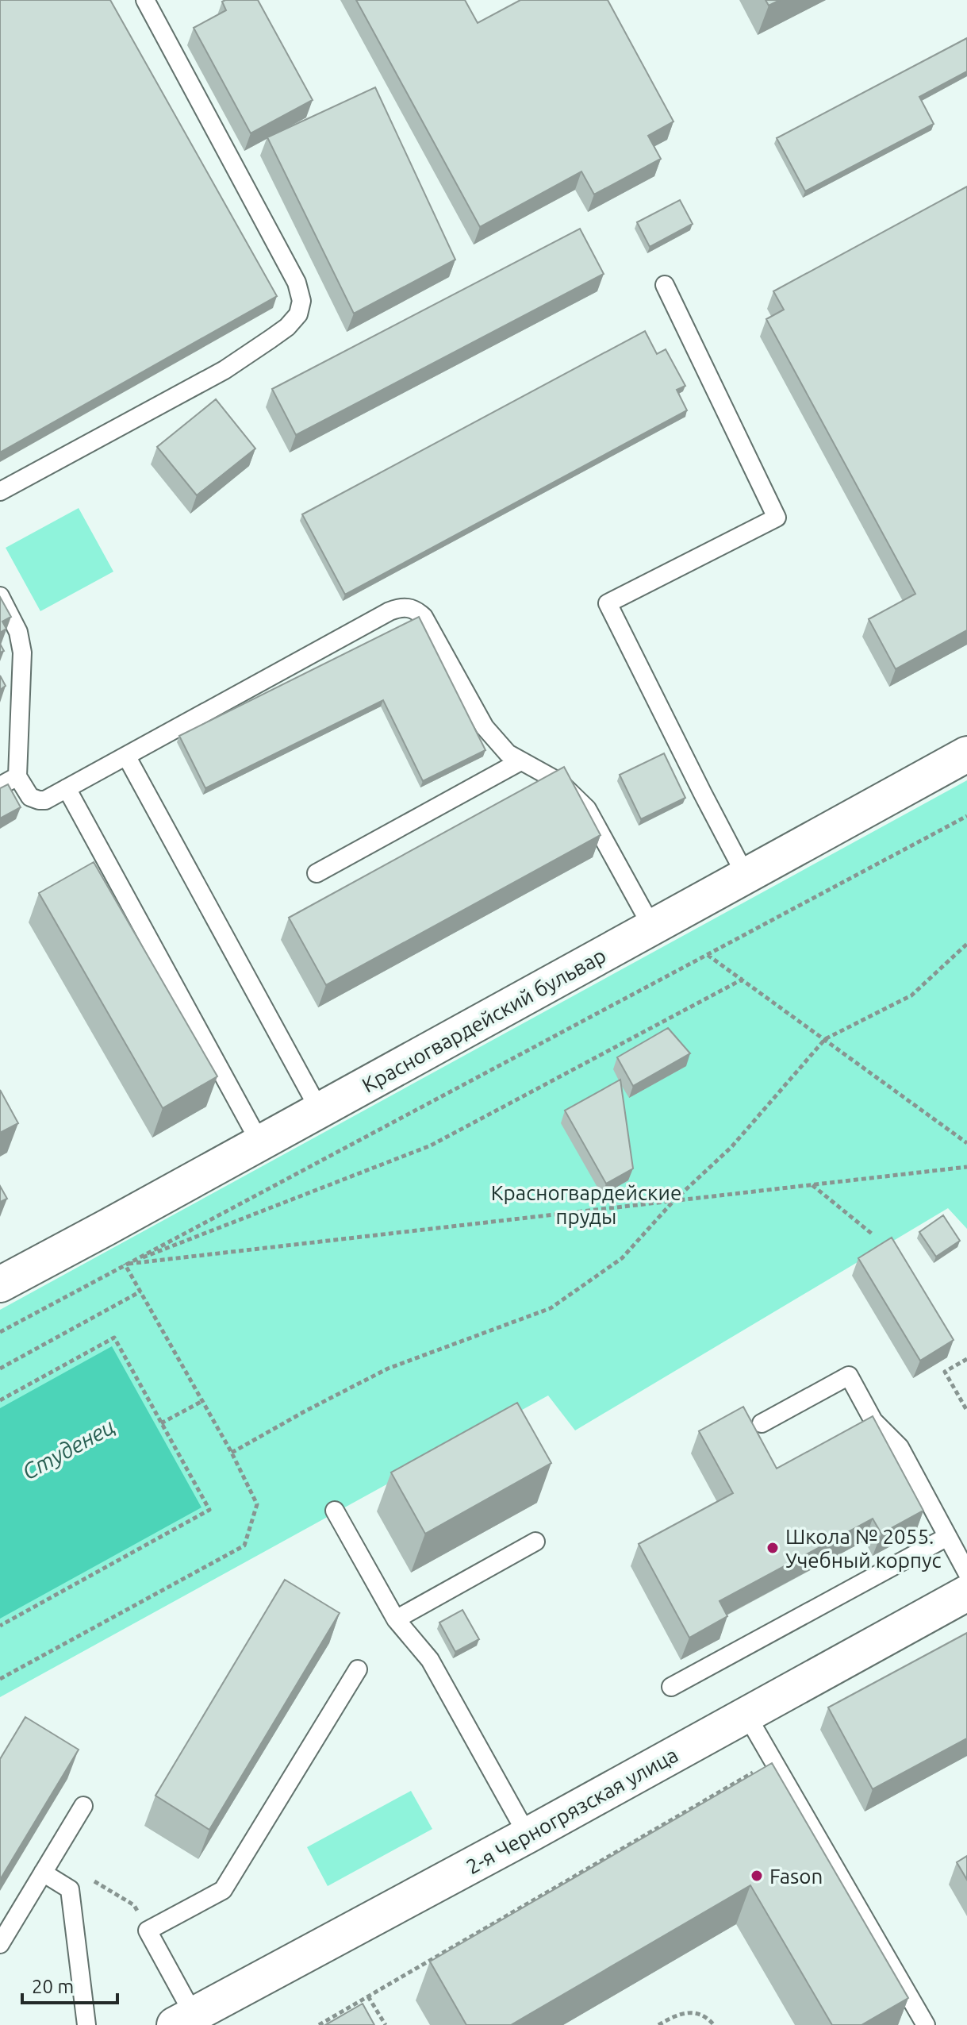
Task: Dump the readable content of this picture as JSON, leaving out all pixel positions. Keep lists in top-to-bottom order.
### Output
{
  "streets": {
    "street": ["Красногвардейский бульвар", "2-я Черногрязская улица"]
  },
  "water": ["Студенец"],
  "parks": ["Красногвардейские пруды"],
  "places": ["Школа № 2055. Учебный корпус", "Fason"],
  "scale_bar": "20 m"
}
